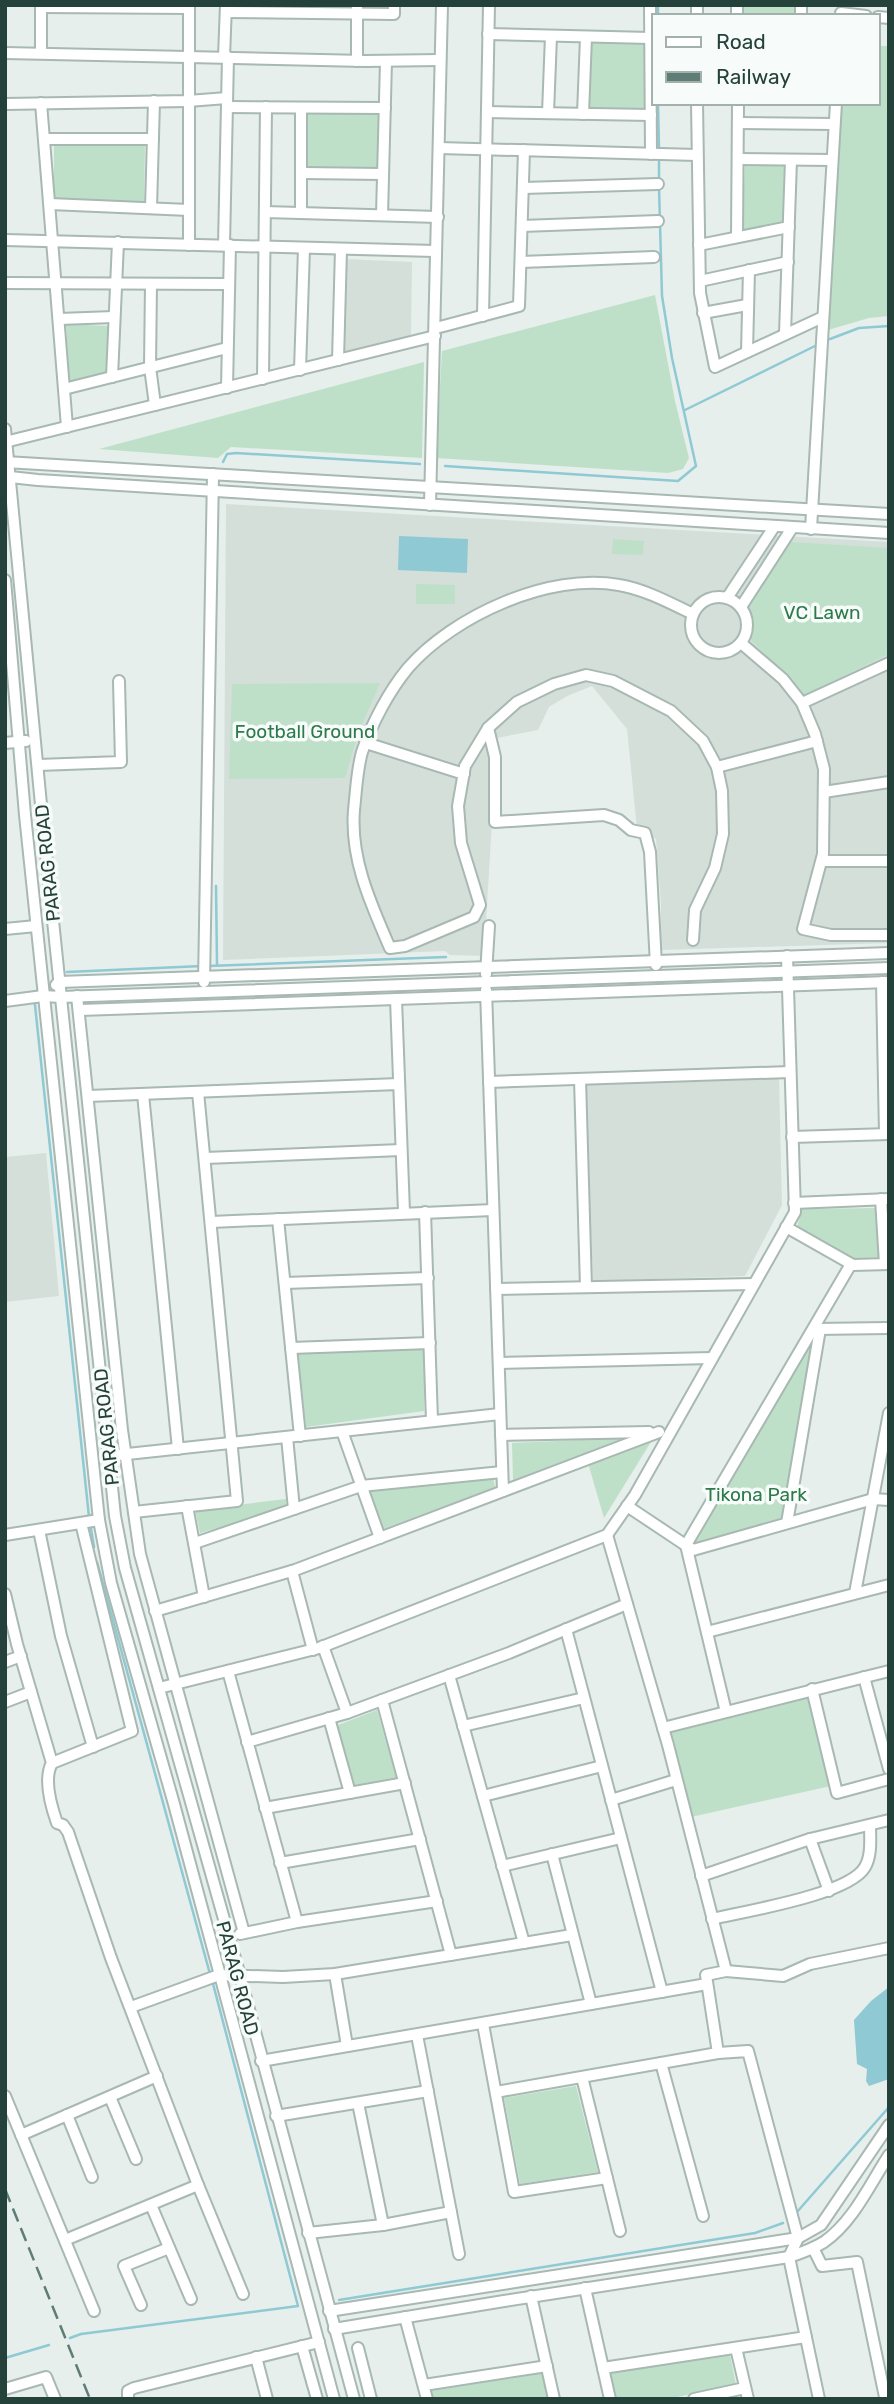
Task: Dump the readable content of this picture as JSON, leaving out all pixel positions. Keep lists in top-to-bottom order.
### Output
{
  "streets": {
    "street": ["PARAG ROAD"]
  },
  "parks": ["VC Lawn", "Football Ground", "Tikona Park"],
  "legend": ["Road", "Railway"]
}
